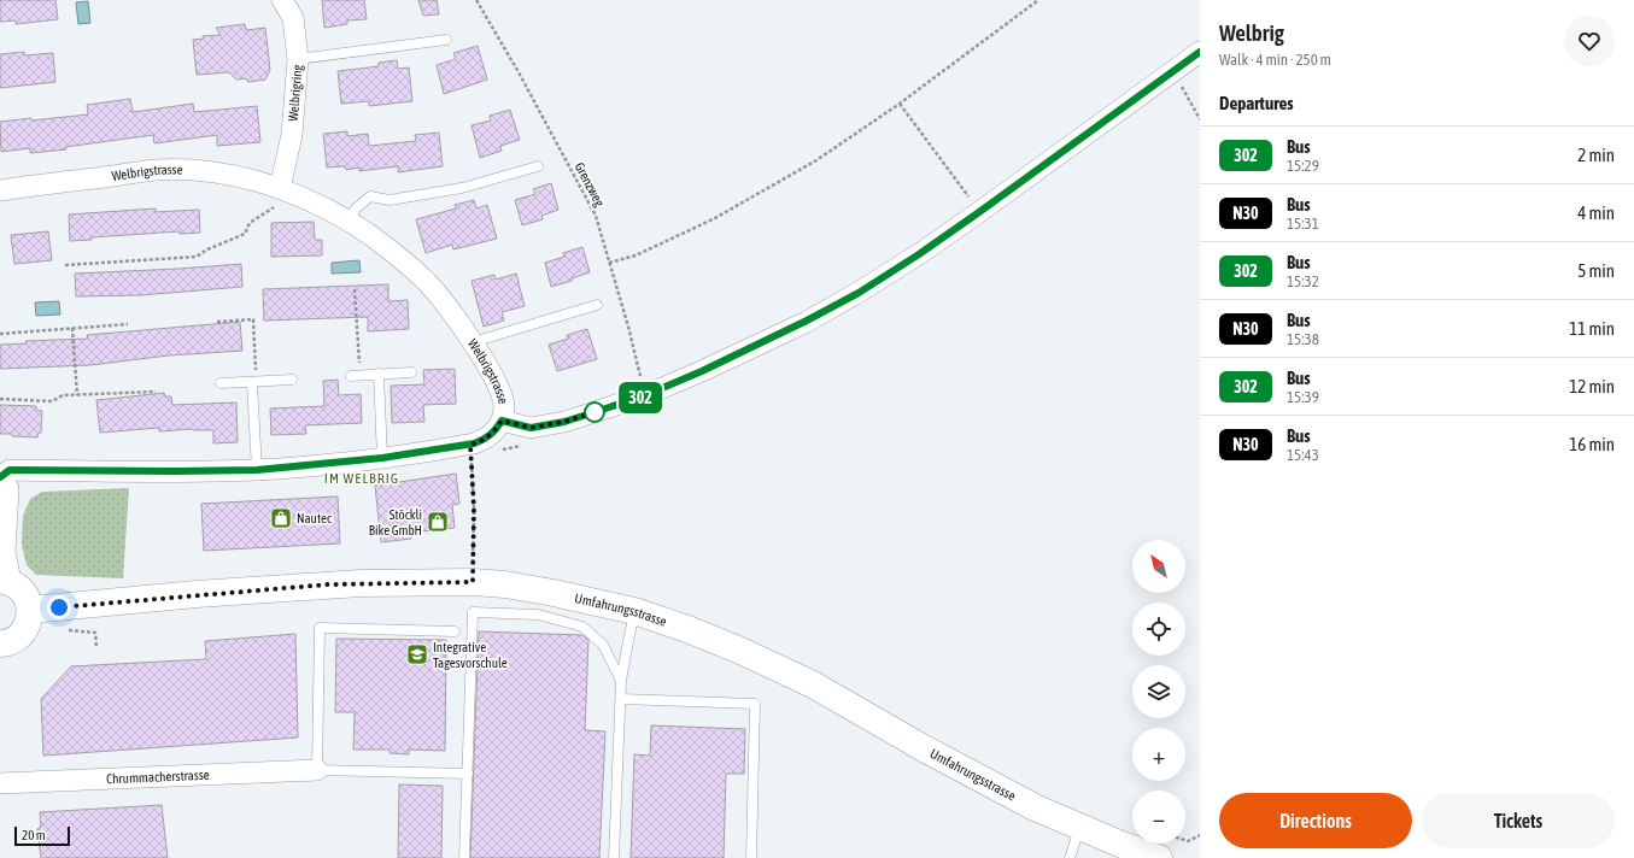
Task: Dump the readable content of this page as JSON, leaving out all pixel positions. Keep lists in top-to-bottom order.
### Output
{
  "streets": {
    "main road": ["Umfahrungsstrasse"],
    "street": ["Welbrigring", "Welbrigstrasse", "Chrummacherstrasse"],
    "path": ["Grenzweg"]
  },
  "crossings": [
    ["Welbrigring", "Welbrigstrasse"]
  ],
  "districts": ["IM WELBRIG"],
  "places": {
    "shop": ["Nautec", "Stöckli Bike GmbH"],
    "school or university": ["Integrative Tagesvorschule"]
  },
  "lines": ["bus line 302"],
  "scale_bar": "20 m",
  "north": "top left",
  "page": {
    "on_map": "302",
    "heading": [
      ["Welbrig", "Walk · 4 min · 250 m"],
      "Departures"
    ],
    "list": [
      {
        "mark": "302",
        "name": "Bus",
        "note": "15:29",
        "value": "2 min"
      },
      {
        "mark": "N30",
        "name": "Bus",
        "note": "15:31",
        "value": "4 min"
      },
      {
        "mark": "302",
        "name": "Bus",
        "note": "15:32",
        "value": "5 min"
      },
      {
        "mark": "N30",
        "name": "Bus",
        "note": "15:38",
        "value": "11 min"
      },
      {
        "mark": "302",
        "name": "Bus",
        "note": "15:39",
        "value": "12 min"
      },
      {
        "mark": "N30",
        "name": "Bus",
        "note": "15:43",
        "value": "16 min"
      }
    ],
    "map_buttons": ["+", "−"],
    "buttons": ["Directions", "Tickets"],
    "scale": "20 m"
  }
}
